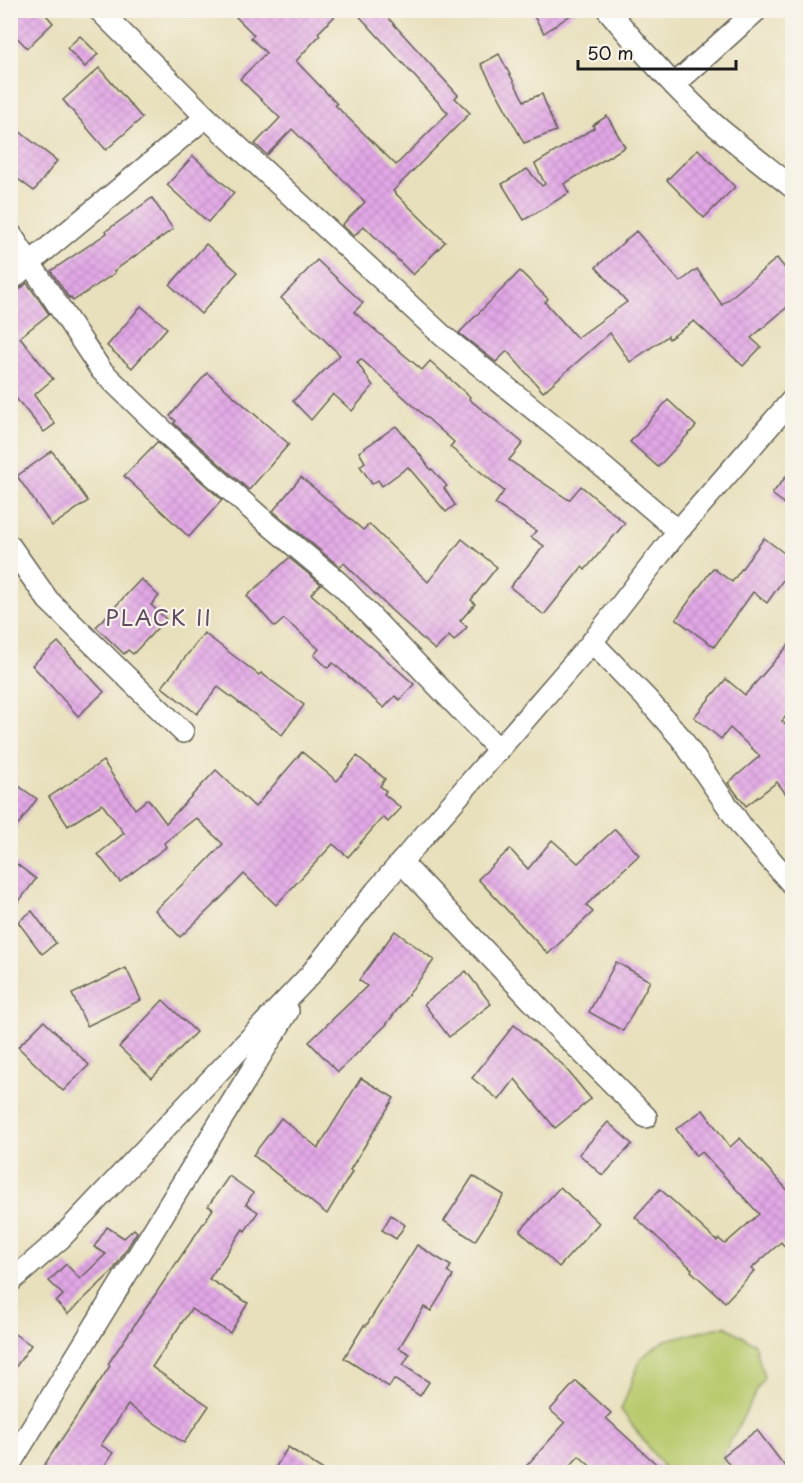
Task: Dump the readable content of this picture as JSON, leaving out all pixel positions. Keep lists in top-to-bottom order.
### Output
{
  "districts": ["PLACK II"],
  "scale_bar": "50 m"
}
